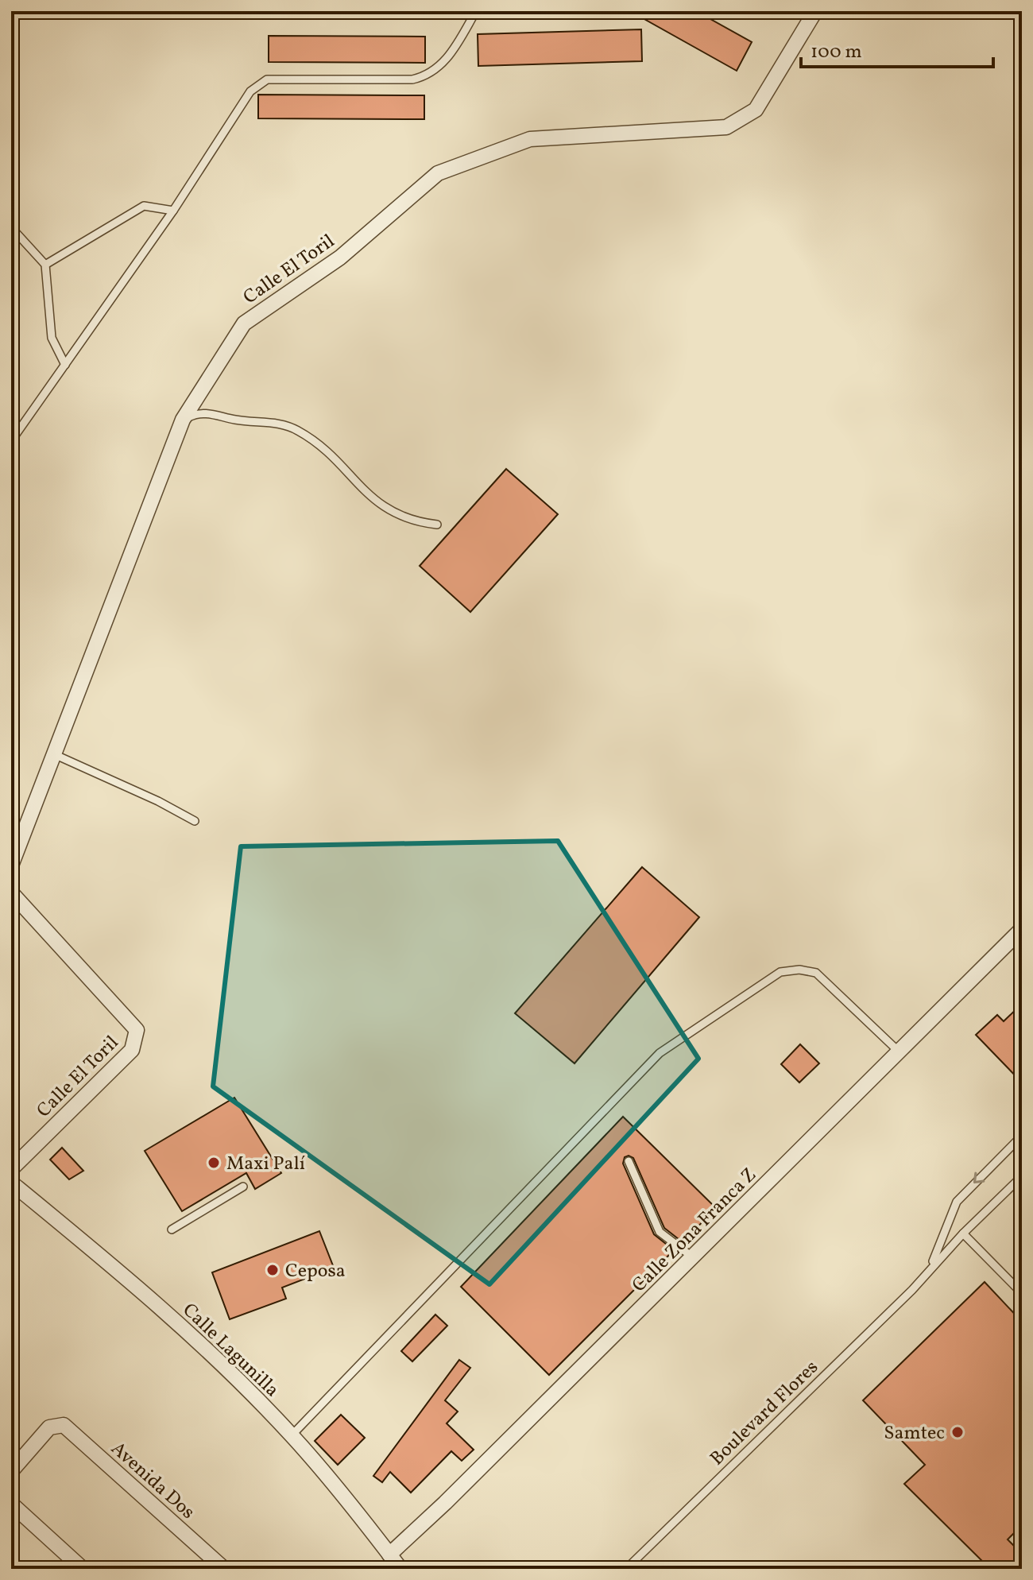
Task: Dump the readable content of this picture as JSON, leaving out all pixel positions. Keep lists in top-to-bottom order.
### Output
{
  "streets": {
    "street": [
      "Calle El Toril",
      "Calle Zona Franca Z",
      "Calle Lagunilla",
      "Avenida Dos"
    ],
    "lane": ["Boulevard Flores"]
  },
  "crossings": [
    ["Calle Zona Franca Z", "Calle Lagunilla"]
  ],
  "places": ["Maxi Palí", "Ceposa", "Samtec"],
  "scale_bar": "100 m"
}
